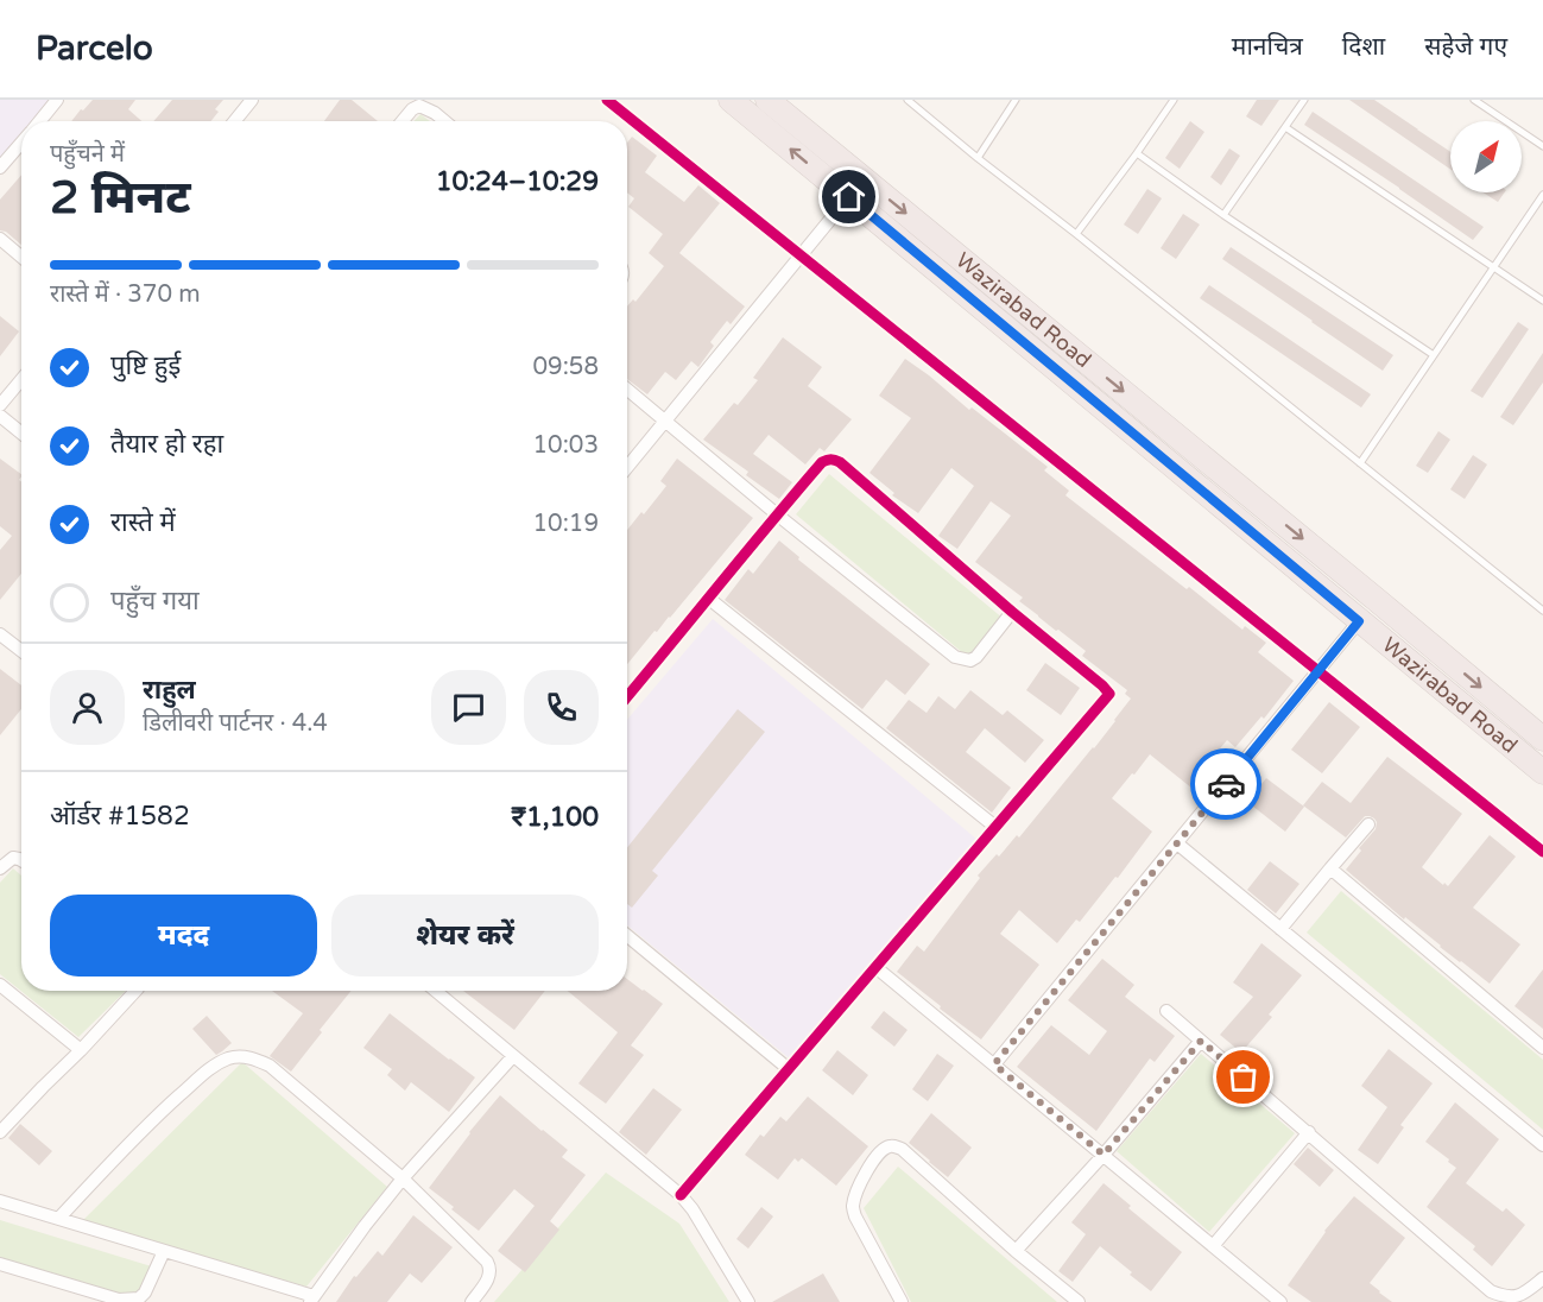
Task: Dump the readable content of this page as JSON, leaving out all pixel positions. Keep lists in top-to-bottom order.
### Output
{
  "streets": {
    "highway": ["Wazirabad Road"]
  },
  "north": "top right",
  "page": {
    "header": "Parcelo",
    "nav": ["मानचित्र", "दिशा", "सहेजे गए"],
    "heading": ["2 मिनट", "पहुँचने में", "10:24–10:29"],
    "panel": [
      "राहुल",
      "डिलीवरी पार्टनर · 4.4",
      "ऑर्डर #1582",
      "₹1,100"
    ],
    "bar": "रास्ते में · 370 m",
    "list": [
      ["पुष्टि हुई", "09:58"],
      ["तैयार हो रहा", "10:03"],
      ["रास्ते में", "10:19"],
      "पहुँच गया"
    ],
    "buttons": ["मदद", "शेयर करें"]
  }
}
